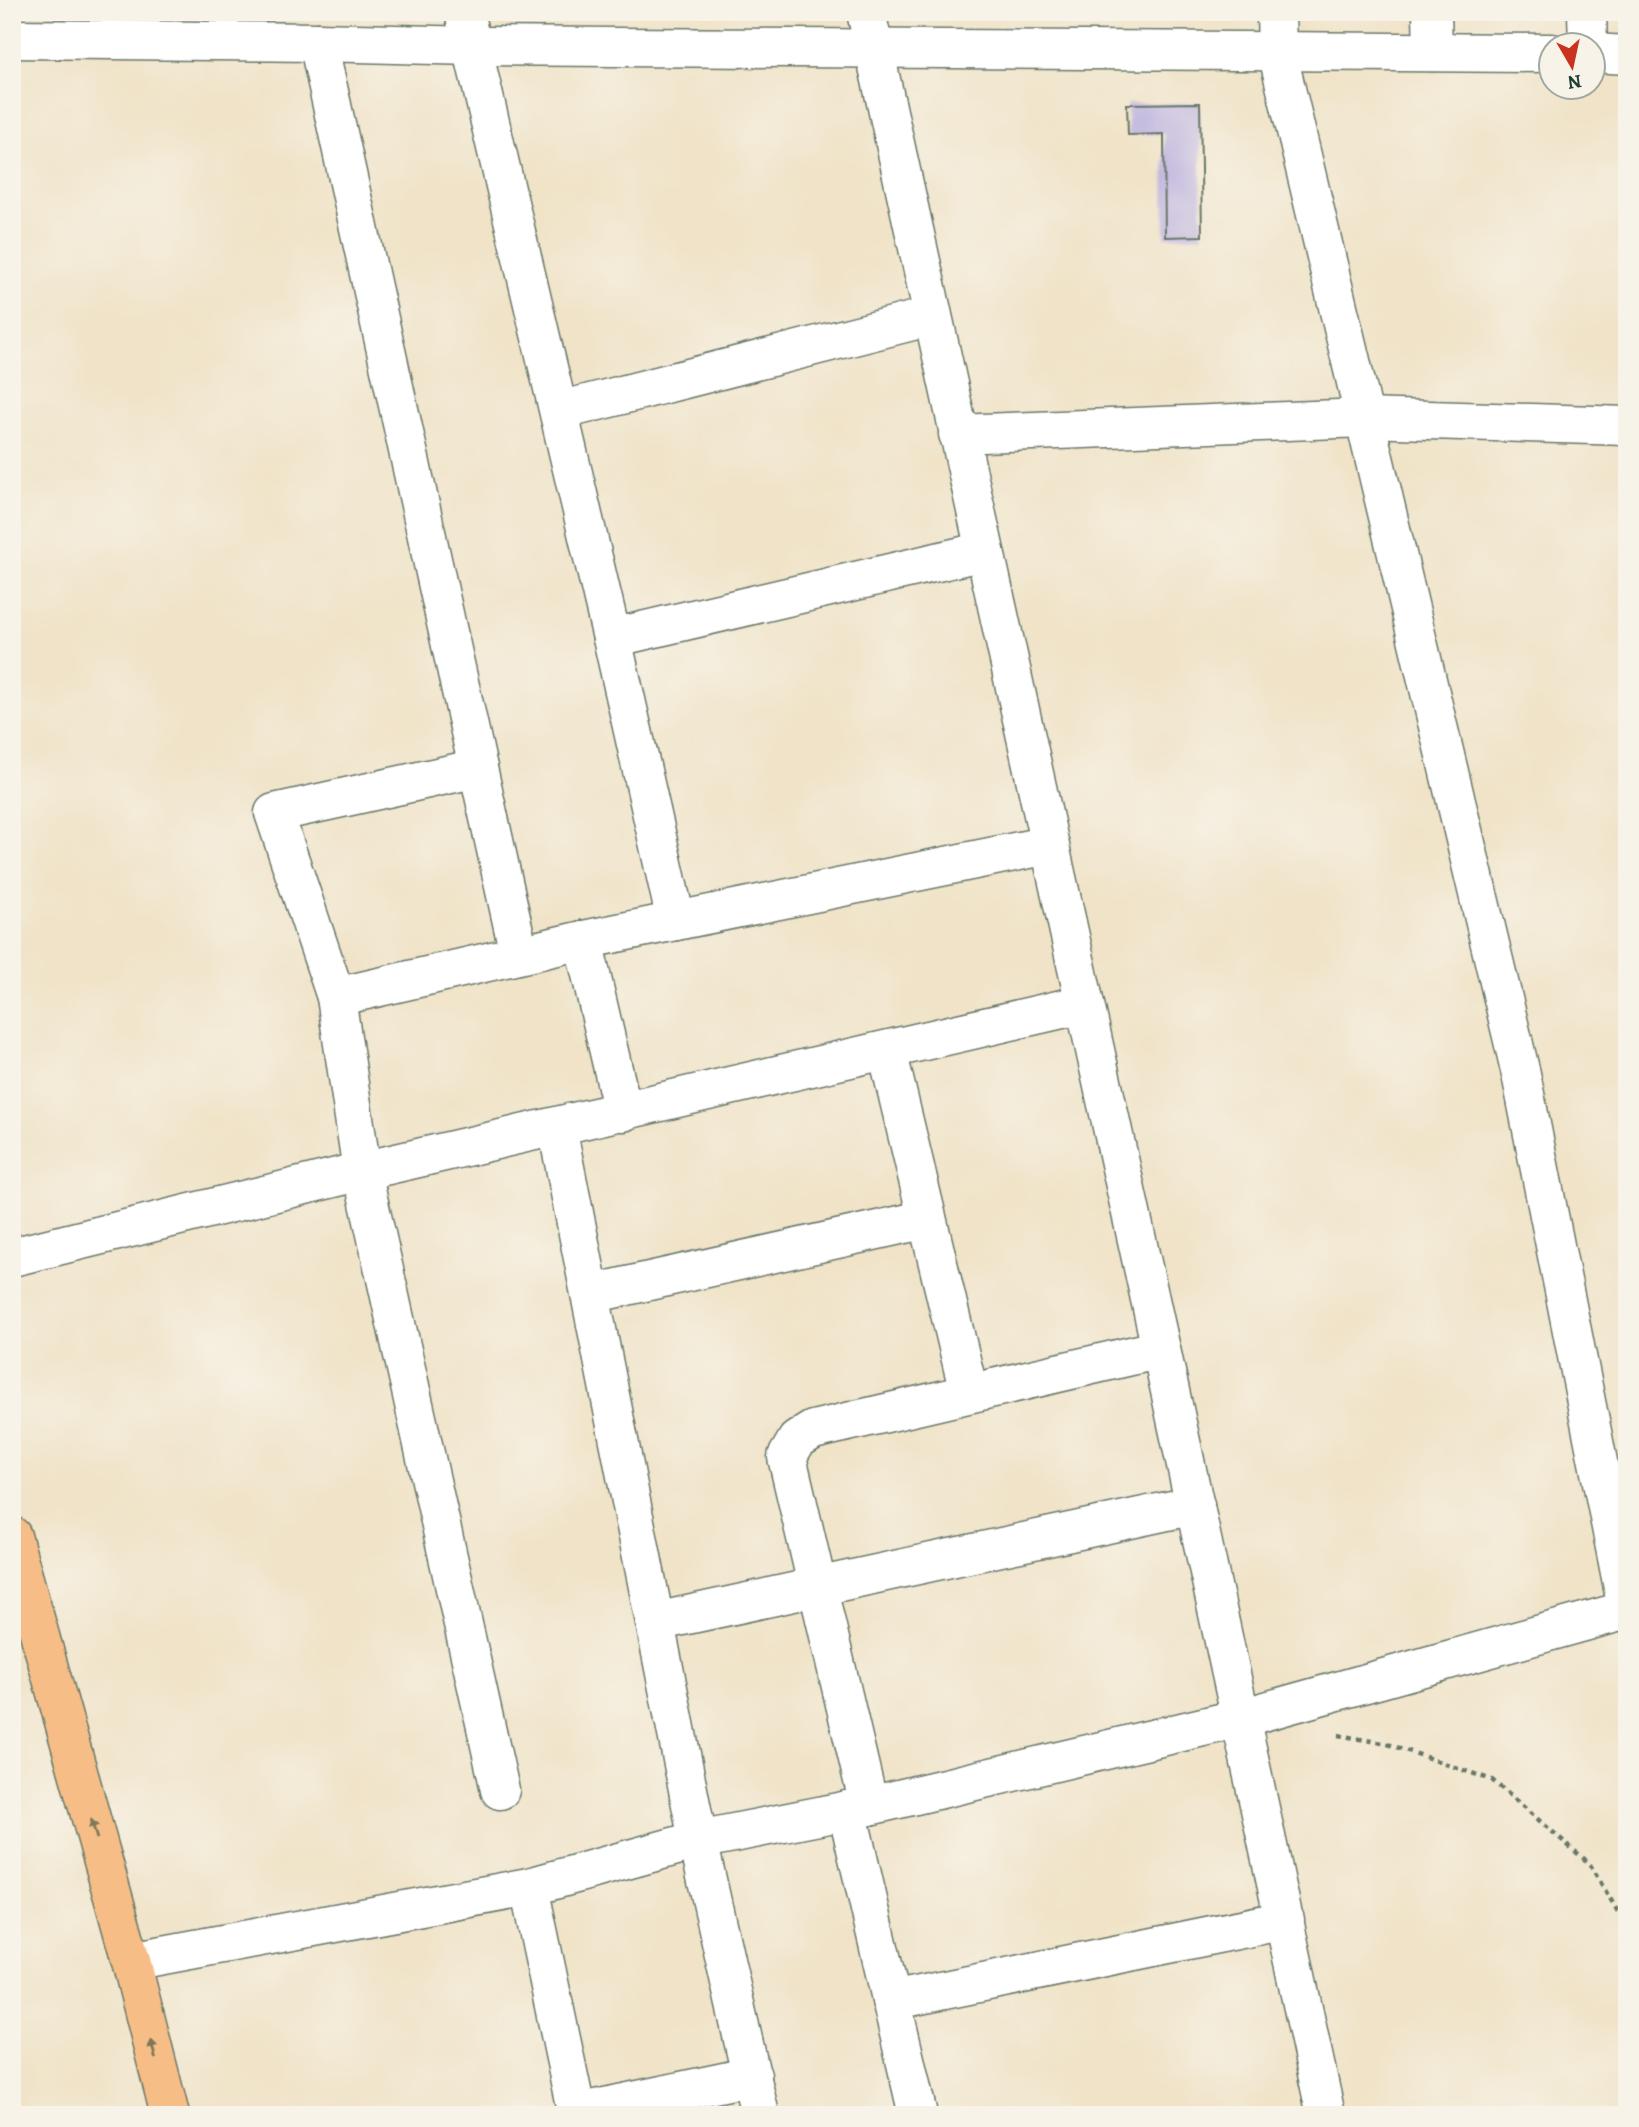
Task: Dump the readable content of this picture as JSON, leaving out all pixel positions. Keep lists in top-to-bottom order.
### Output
{
  "north": "bottom"
}
